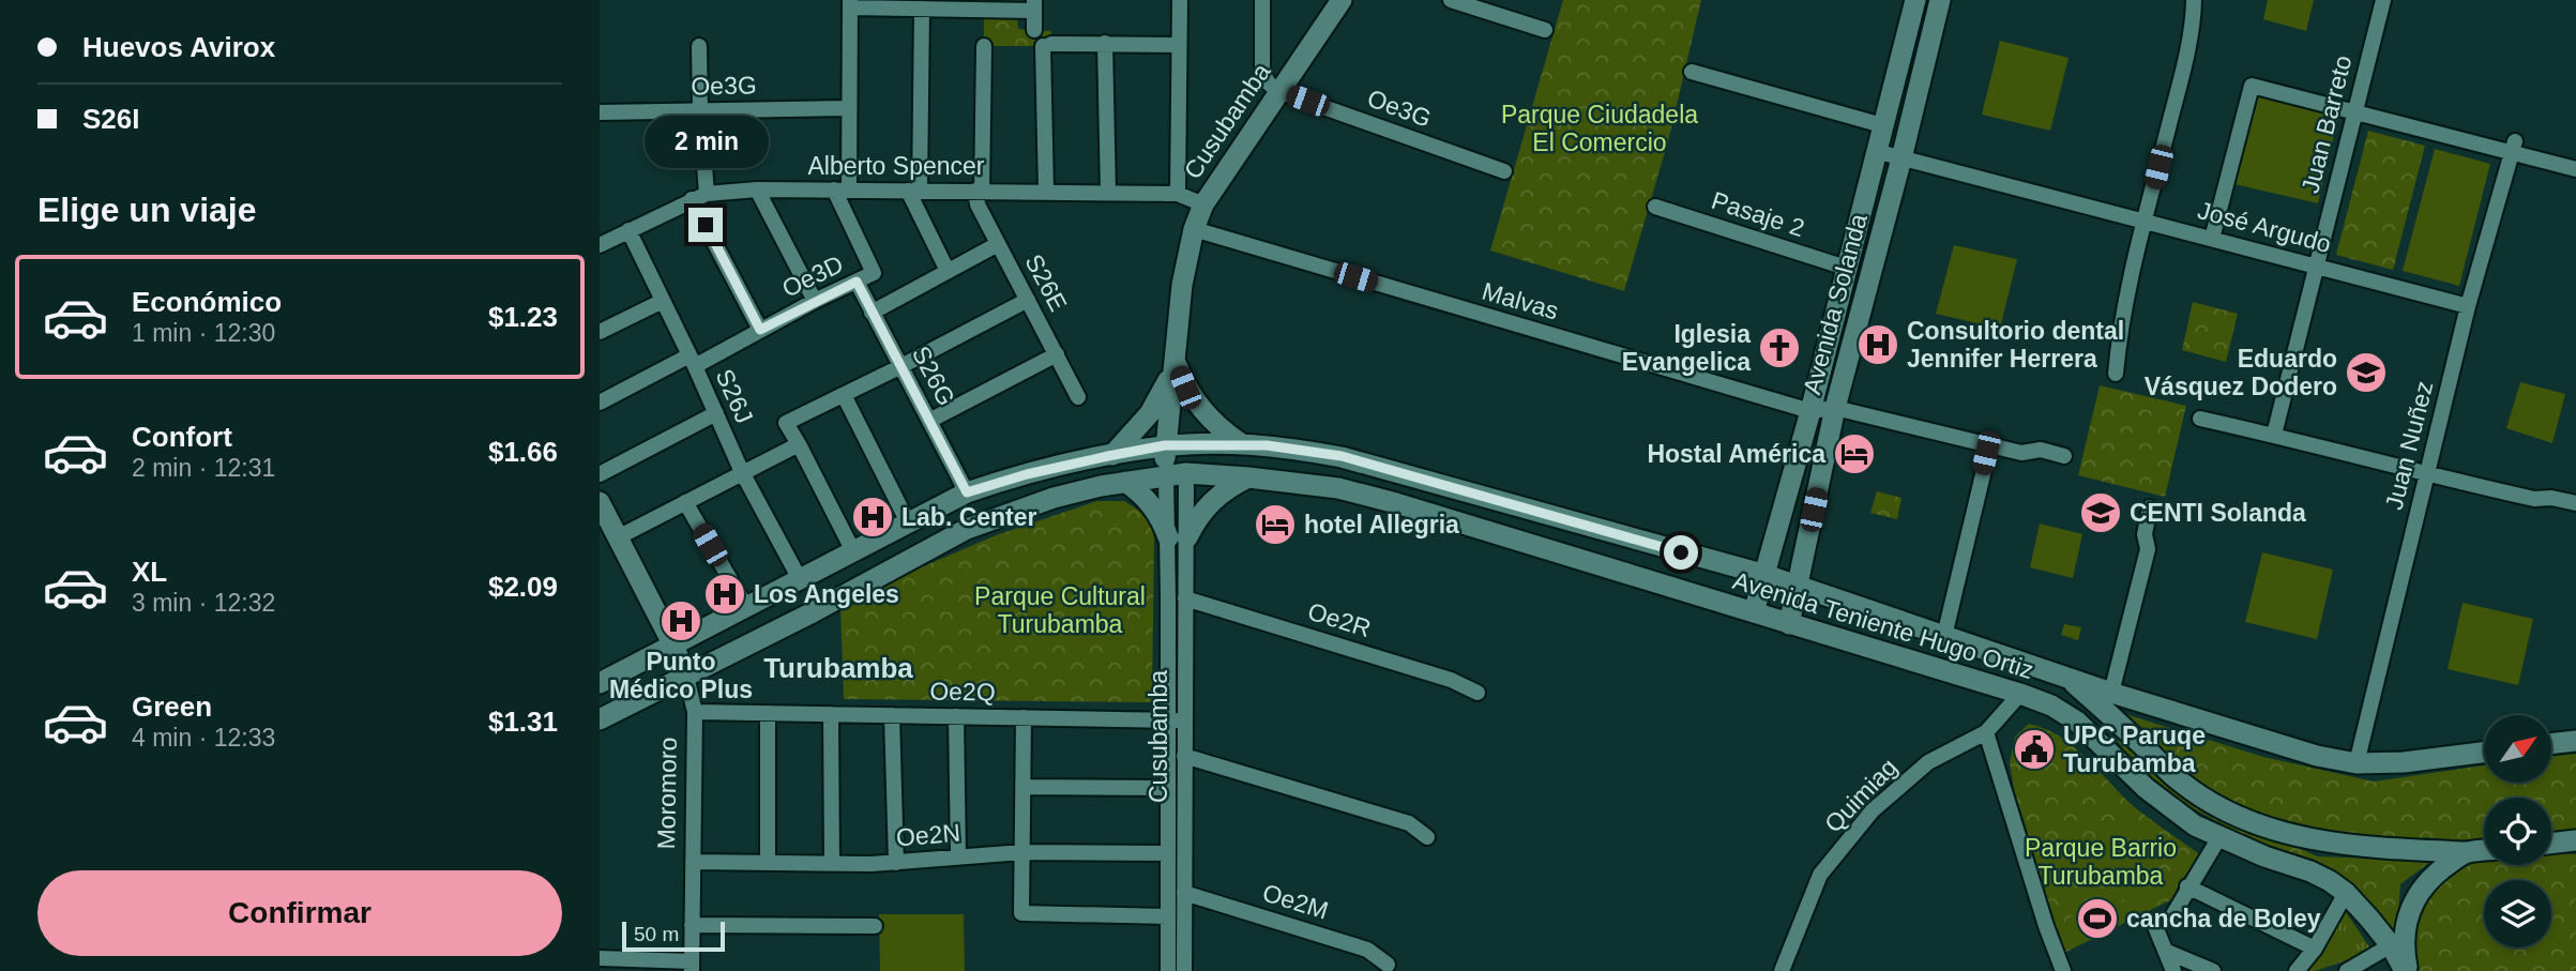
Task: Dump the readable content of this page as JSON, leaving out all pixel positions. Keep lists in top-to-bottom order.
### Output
{
  "streets": {
    "main road": [
      "Cusubamba",
      "Avenida Solanda",
      "Avenida Teniente Hugo Ortiz",
      "Moromoro"
    ],
    "street": [
      "Oe3G",
      "Juan Barreto",
      "Alberto Spencer",
      "Pasaje 2",
      "José Argudo",
      "Oe3D",
      "S26E",
      "Malvas",
      "S26G",
      "S26J",
      "Juan Nuñez",
      "Oe2R",
      "Oe2Q",
      "Quimiag",
      "Oe2N",
      "Oe2M"
    ]
  },
  "crossings": [
    ["Oe3G", "Cusubamba"],
    ["Cusubamba", "Alberto Spencer"],
    ["Cusubamba", "Malvas"],
    ["Cusubamba", "Oe2R"],
    ["Cusubamba", "Avenida Teniente Hugo Ortiz"],
    ["Cusubamba", "Oe2Q"],
    ["Cusubamba", "Oe2N"],
    ["Cusubamba", "Oe2M"],
    ["Juan Barreto", "José Argudo"],
    ["Alberto Spencer", "Oe3D"],
    ["Alberto Spencer", "S26E"],
    ["Alberto Spencer", "S26J"],
    ["Pasaje 2", "Avenida Solanda"],
    ["José Argudo", "Avenida Solanda"],
    ["José Argudo", "Juan Nuñez"],
    ["Oe3D", "S26G"],
    ["Oe3D", "S26J"],
    ["Malvas", "Avenida Solanda"],
    ["Avenida Solanda", "Avenida Teniente Hugo Ortiz"],
    ["S26G", "Avenida Teniente Hugo Ortiz"],
    ["S26J", "Avenida Teniente Hugo Ortiz"],
    ["Juan Nuñez", "Avenida Teniente Hugo Ortiz"],
    ["Avenida Teniente Hugo Ortiz", "Moromoro"],
    ["Avenida Teniente Hugo Ortiz", "Quimiag"],
    ["Oe2Q", "Moromoro"],
    ["Moromoro", "Oe2N"]
  ],
  "districts": ["Turubamba"],
  "parks": ["Parque Ciudadela El Comercio", "Parque Cultural Turubamba", "Parque Barrio Turubamba"],
  "places": {
    "hospital": [
      "Consultorio dental Jennifer Herrera",
      "Lab. Center",
      "Los Angeles",
      "Punto Médico Plus"
    ],
    "church": ["Iglesia Evangelica"],
    "school or university": ["Eduardo Vásquez Dodero", "CENTI Solanda"],
    "hotel": ["Hostal América", "hotel Allegria"],
    "public building": ["UPC Paruqe Turubamba"],
    "sports": ["cancha de Boley"]
  },
  "scale_bar": "50 m",
  "north": "top right",
  "page": {
    "banner": ["Huevos Avirox", "S26I"],
    "bubble": "2 min",
    "heading": "Elige un viaje",
    "list": [
      {
        "name": "Económico",
        "note": "1 min · 12:30",
        "value": "$1.23"
      },
      {
        "name": "Confort",
        "note": "2 min · 12:31",
        "value": "$1.66"
      },
      {
        "name": "XL",
        "note": "3 min · 12:32",
        "value": "$2.09"
      },
      {
        "name": "Green",
        "note": "4 min · 12:33",
        "value": "$1.31"
      }
    ],
    "buttons": "Confirmar",
    "scale": "50 m"
  }
}
